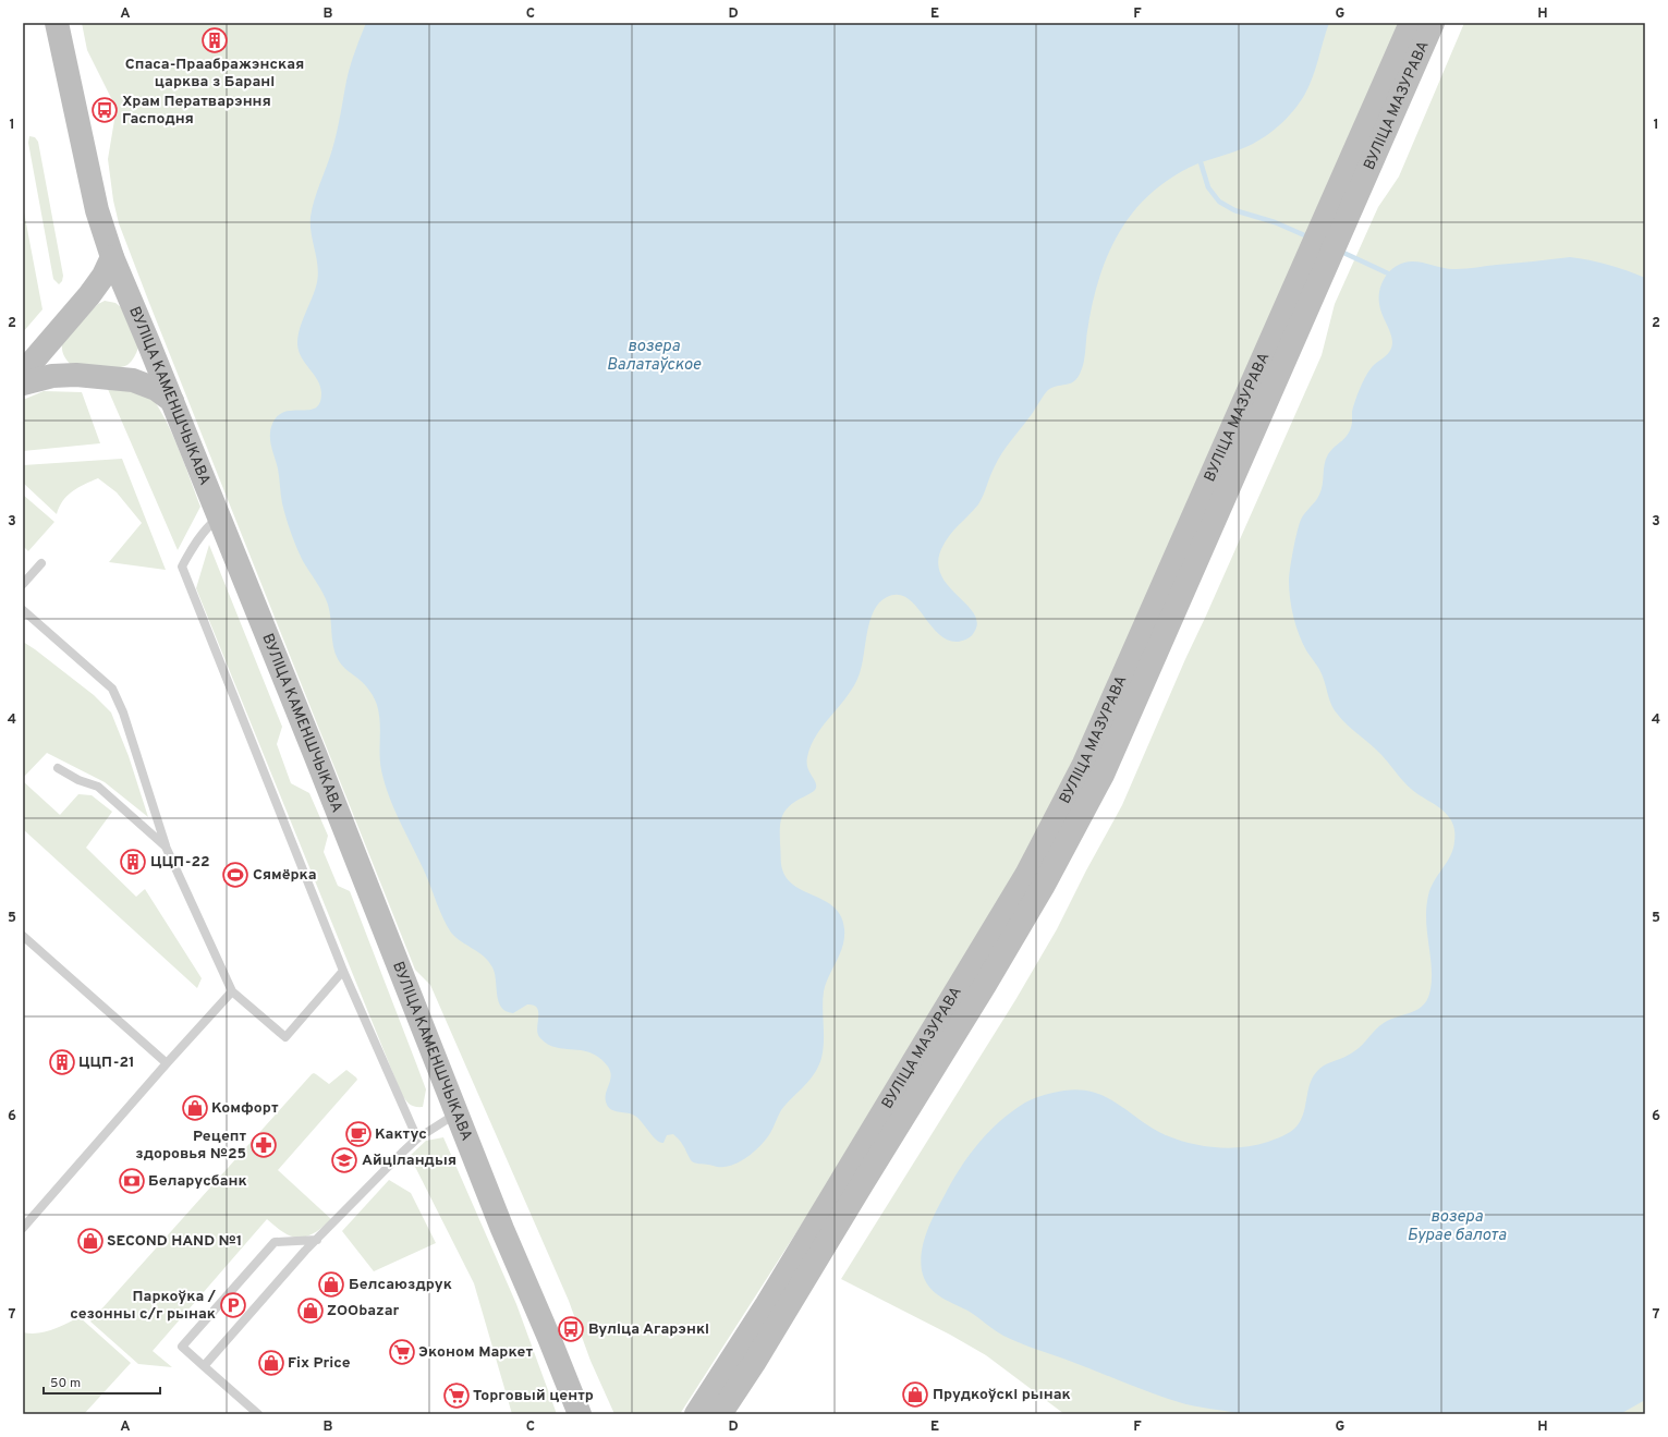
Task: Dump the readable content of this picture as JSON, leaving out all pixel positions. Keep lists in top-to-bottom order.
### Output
{
  "streets": {
    "main road": ["ВУЛІЦА МАЗУРАВА", "ВУЛІЦА КАМЕНШЧЫКАВА"]
  },
  "water": ["возера Валатаўское", "возера Бурае балота"],
  "places": {
    "building": ["Спаса-Праабражэнская царква з Барані", "ЦЦП-22", "ЦЦП-21"],
    "bus stop": ["Храм Ператварэння Гасподня", "Вуліца Агарэнкі"],
    "sports": ["Сямёрка"],
    "shop": [
      "Комфорт",
      "SECOND HAND №1",
      "Белсаюздрук",
      "ZOObazar",
      "Fix Price",
      "Прудкоўскі рынак"
    ],
    "cafe": ["Кактус"],
    "pharmacy": ["Рецепт здоровья №25"],
    "school or university": ["Айціландыя"],
    "bank": ["Беларусбанк"],
    "parking": ["Паркоўка / сезонны с/г рынак"],
    "supermarket": ["Эконом Маркет", "Торговый центр"]
  },
  "scale_bar": "50 m",
  "grid": {
    "columns": [
      "A",
      "B",
      "C",
      "D",
      "E",
      "F",
      "G",
      "H"
    ],
    "rows": [
      "1",
      "2",
      "3",
      "4",
      "5",
      "6",
      "7"
    ]
  }
}
